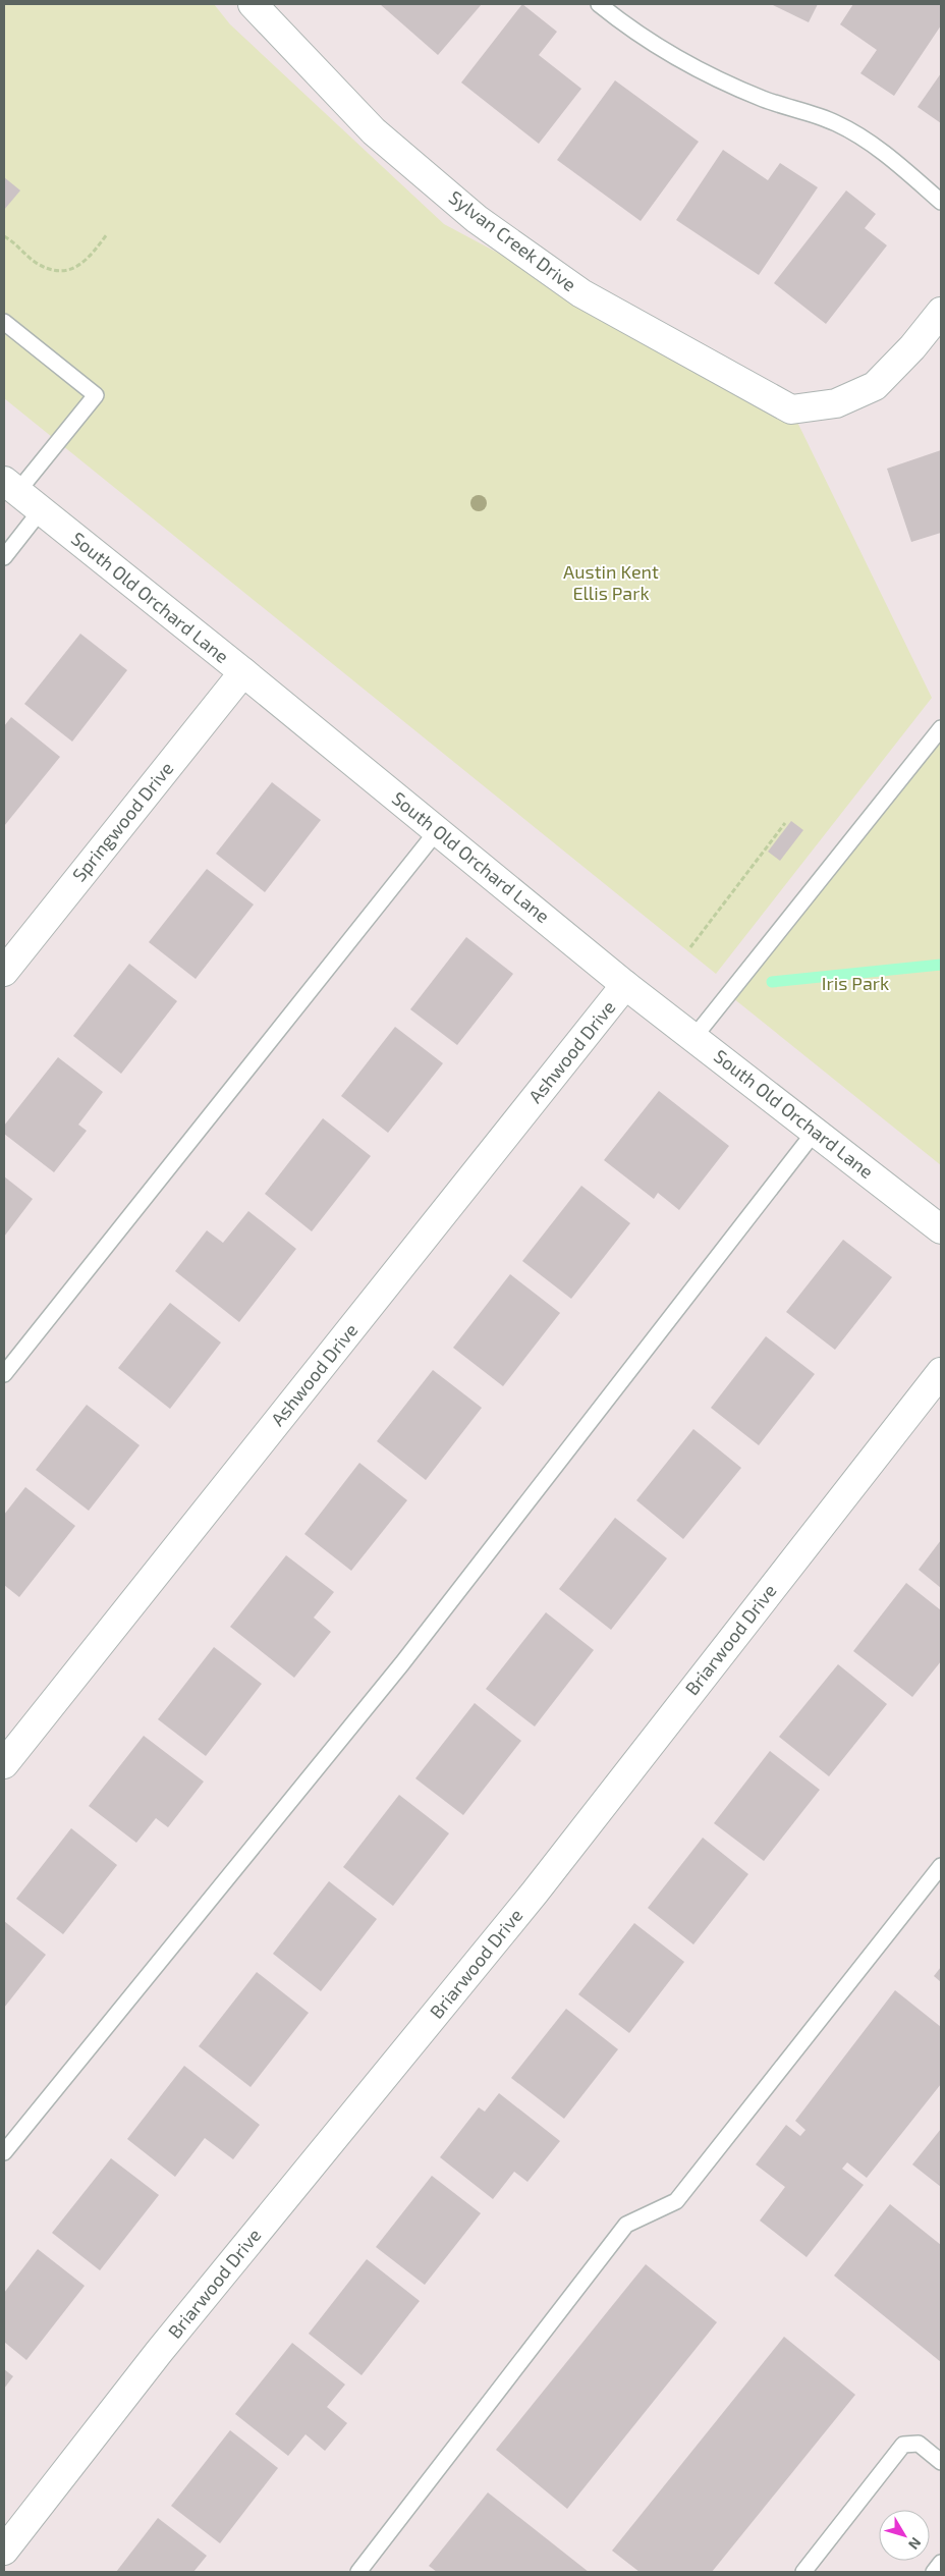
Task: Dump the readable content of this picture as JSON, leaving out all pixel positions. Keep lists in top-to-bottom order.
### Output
{
  "streets": {
    "street": [
      "Sylvan Creek Drive",
      "South Old Orchard Lane",
      "Springwood Drive",
      "Ashwood Drive",
      "Briarwood Drive"
    ]
  },
  "crossings": [
    ["South Old Orchard Lane", "Springwood Drive"],
    ["South Old Orchard Lane", "Ashwood Drive"]
  ],
  "parks": ["Austin Kent Ellis Park", "Iris Park"],
  "north": "bottom right"
}
